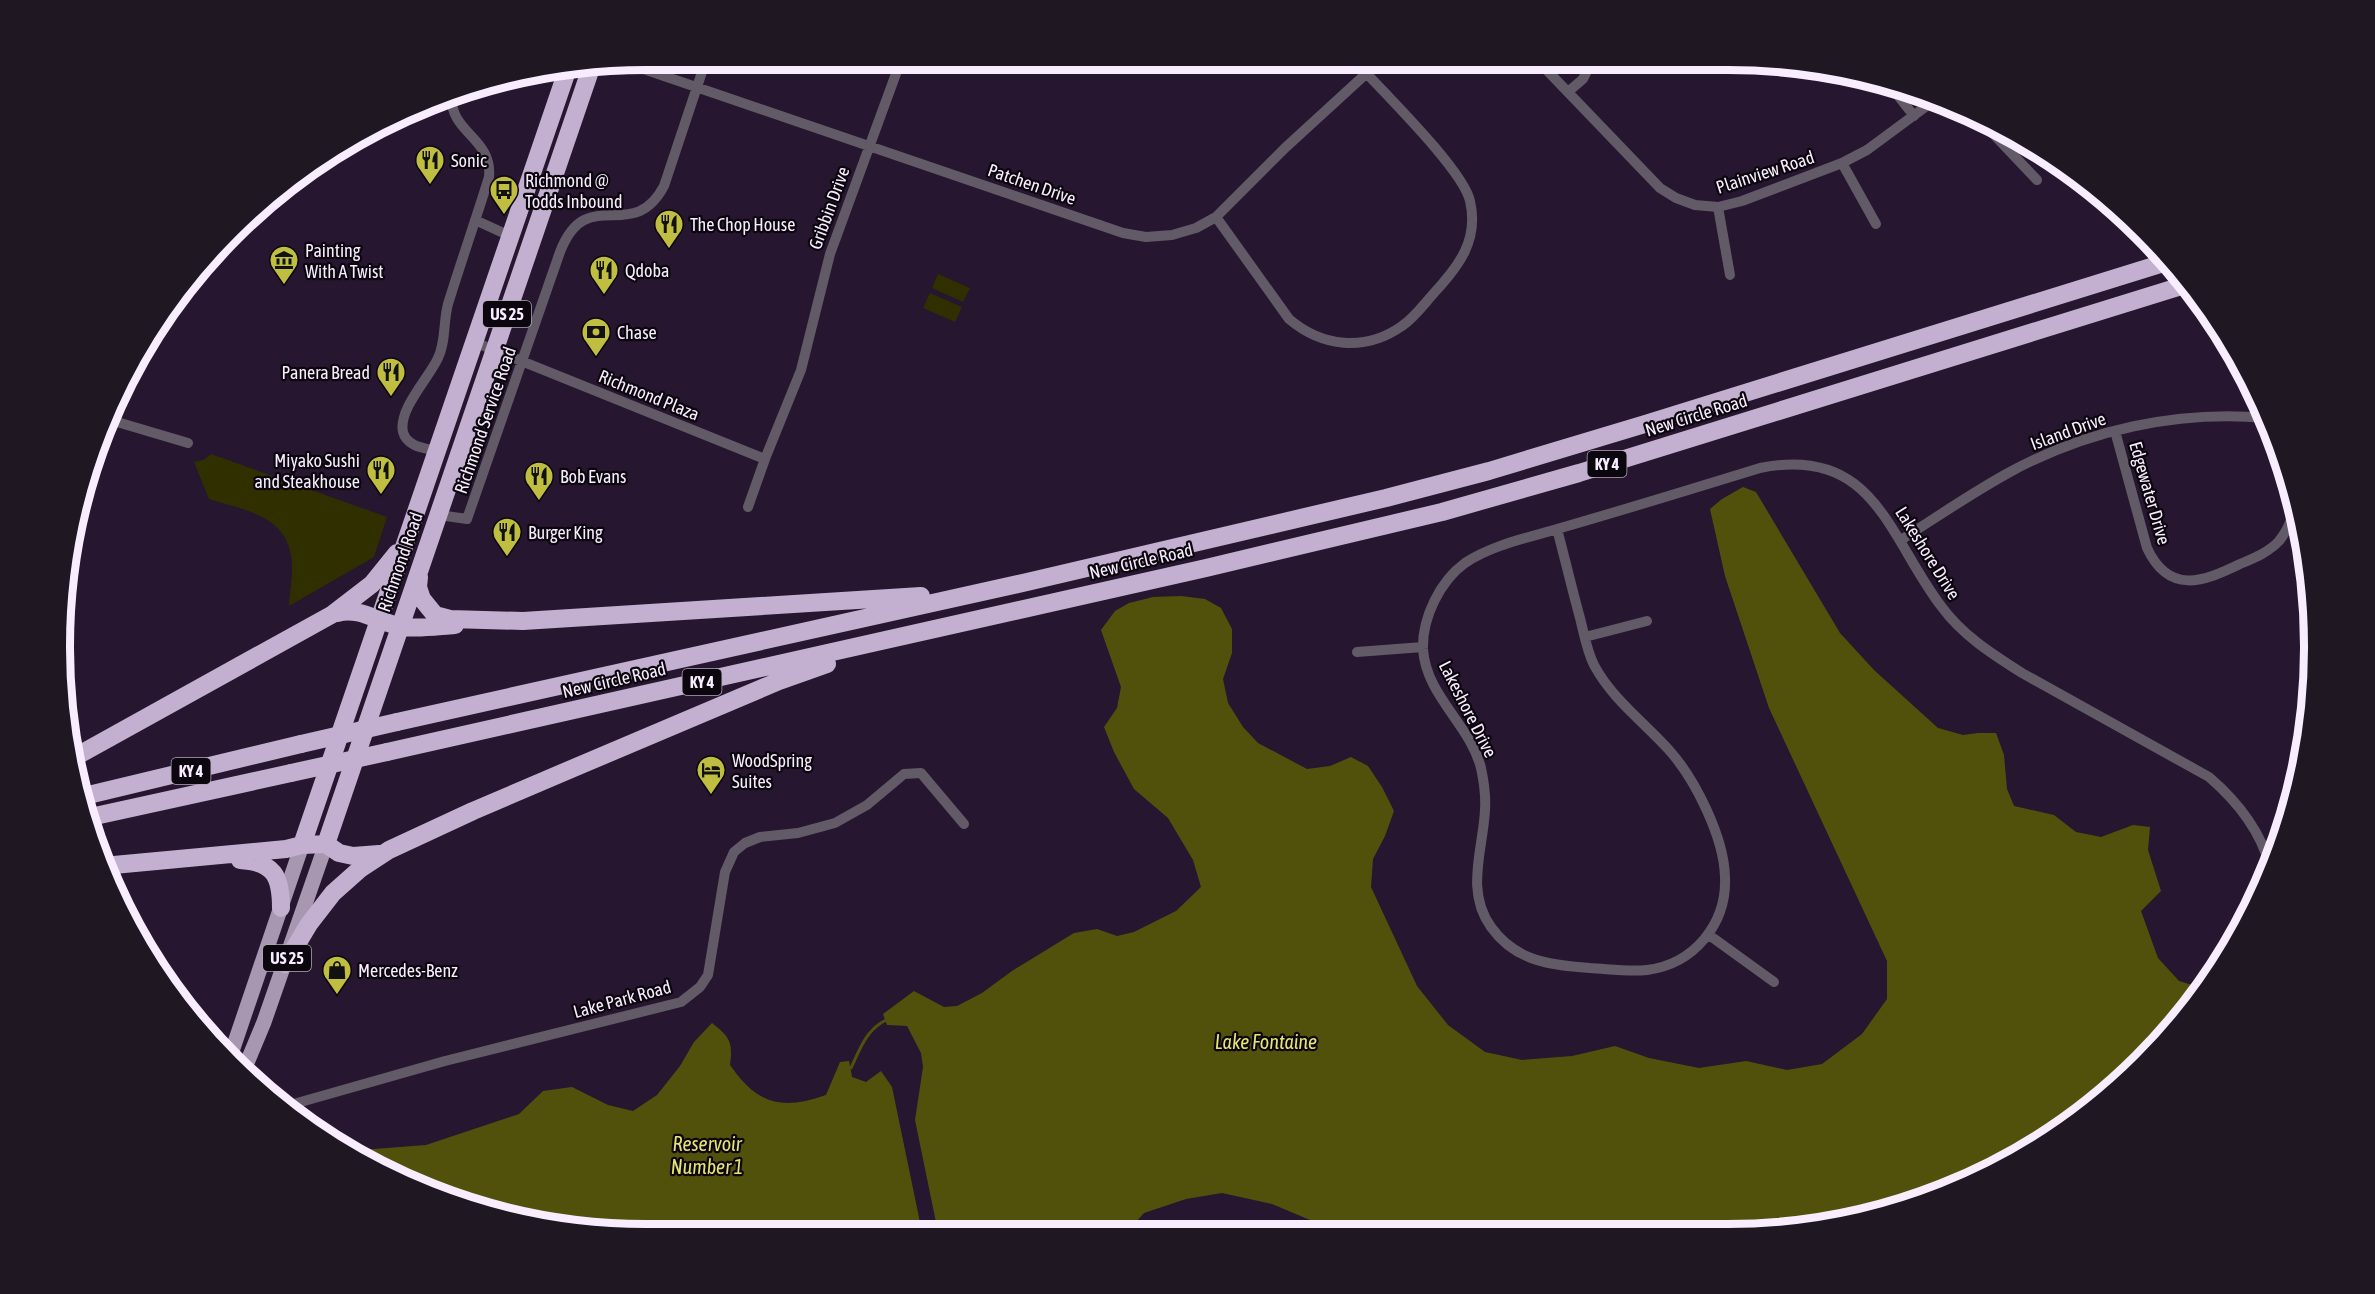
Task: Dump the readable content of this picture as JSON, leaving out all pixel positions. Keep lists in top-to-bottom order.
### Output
{
  "streets": {
    "highway": [
      "US 25",
      "New Circle Road",
      "KY 4",
      "Richmond Road"
    ],
    "street": [
      "Plainview Road",
      "Patchen Drive",
      "Gribbin Drive",
      "Richmond Plaza",
      "Richmond Service Road",
      "Island Drive",
      "Edgewater Drive",
      "Lakeshore Drive",
      "Lake Park Road"
    ]
  },
  "crossings": [
    ["Patchen Drive", "Gribbin Drive"],
    ["Patchen Drive", "Richmond Service Road"],
    ["Gribbin Drive", "Richmond Plaza"],
    ["Richmond Plaza", "Richmond Service Road"],
    ["Richmond Plaza", "Richmond Road"],
    ["Richmond Service Road", "Richmond Road"],
    ["Island Drive", "Edgewater Drive"],
    ["Island Drive", "Lakeshore Drive"]
  ],
  "water": ["Lake Fontaine", "Reservoir Number 1"],
  "places": {
    "restaurant": [
      "Sonic",
      "The Chop House",
      "Qdoba",
      "Panera Bread",
      "Miyako Sushi and Steakhouse",
      "Bob Evans",
      "Burger King"
    ],
    "bus stop": ["Richmond @ Todds Inbound"],
    "museum": ["Painting With A Twist"],
    "bank": ["Chase"],
    "hotel": ["WoodSpring Suites"],
    "shop": ["Mercedes-Benz"]
  }
}
